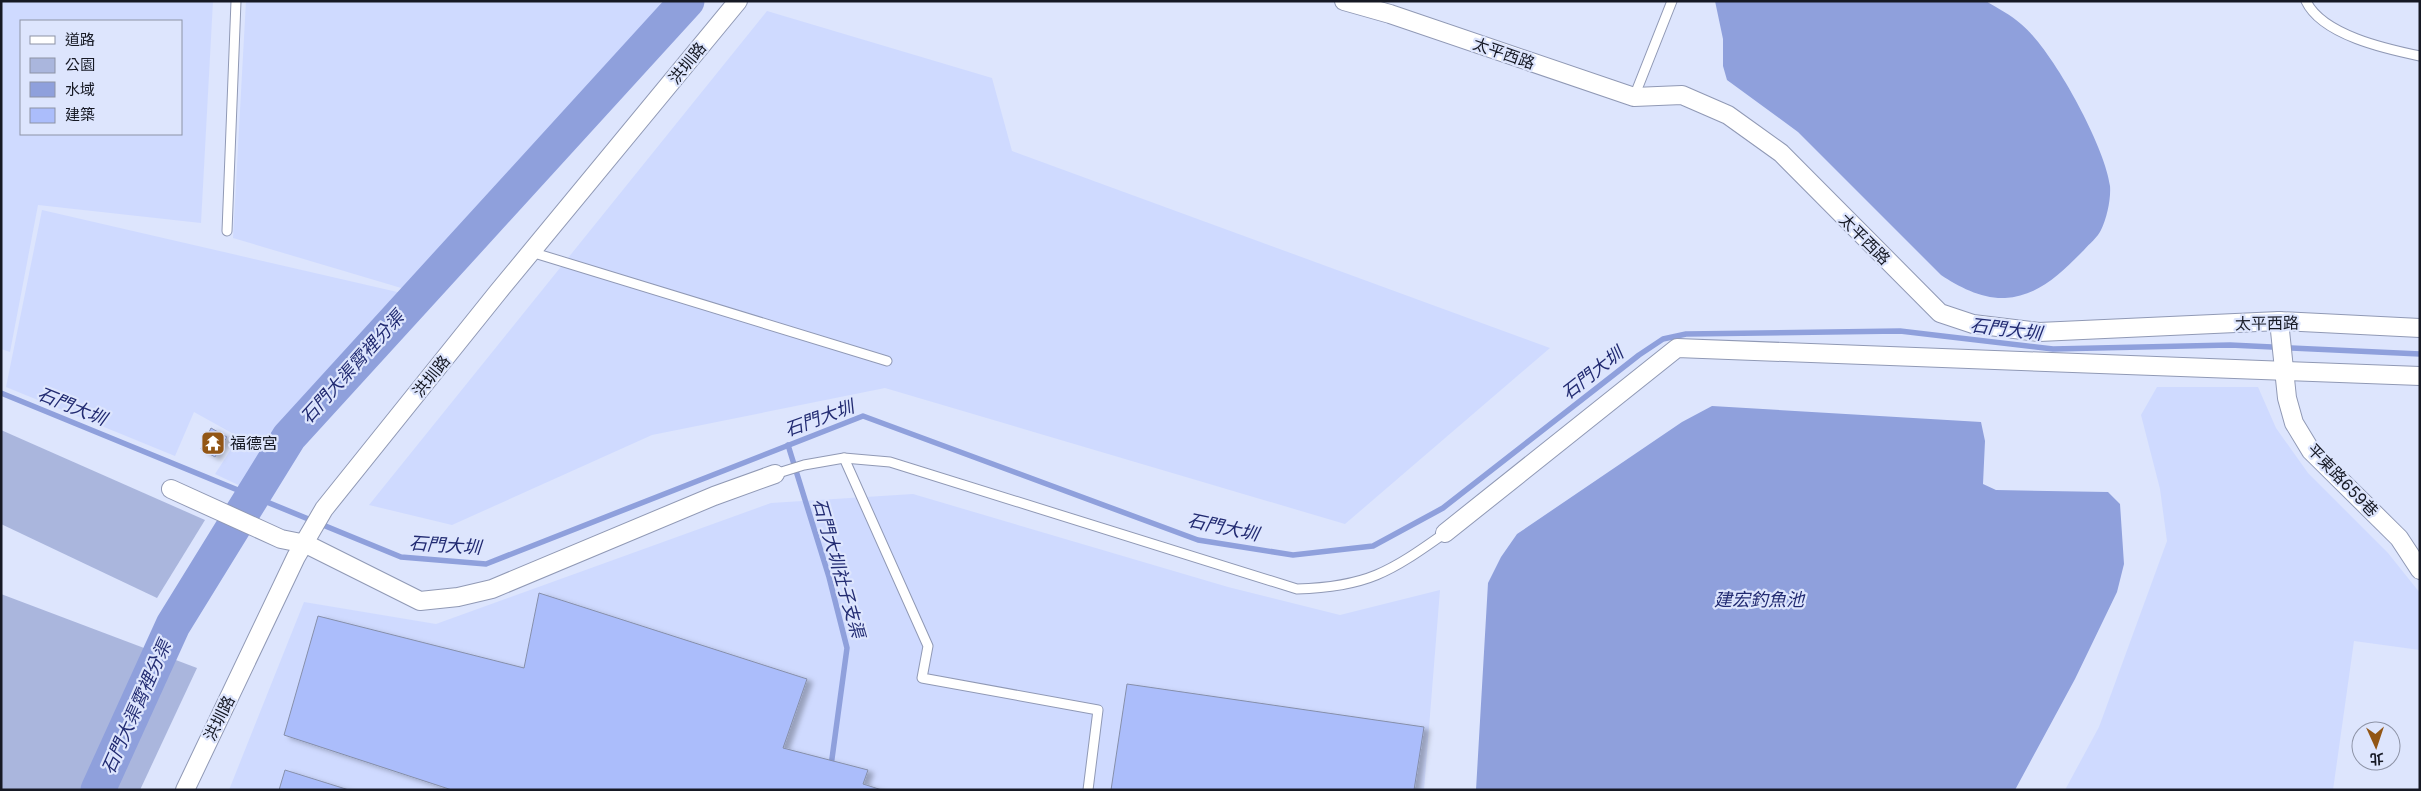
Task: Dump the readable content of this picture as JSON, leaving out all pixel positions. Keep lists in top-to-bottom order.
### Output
{
  "streets": {
    "street": ["太平西路", "洪圳路", "平東路659巷"]
  },
  "crossings": [
    ["太平西路", "平東路659巷"]
  ],
  "water": [
    "石門大圳",
    "石門大渠霄裡分渠",
    "石門大圳社子支渠",
    "建宏釣魚池"
  ],
  "places": {
    "temple": ["福德宮"]
  },
  "legend": [
    "道路",
    "公園",
    "水域",
    "建築"
  ],
  "north": "bottom"
}
